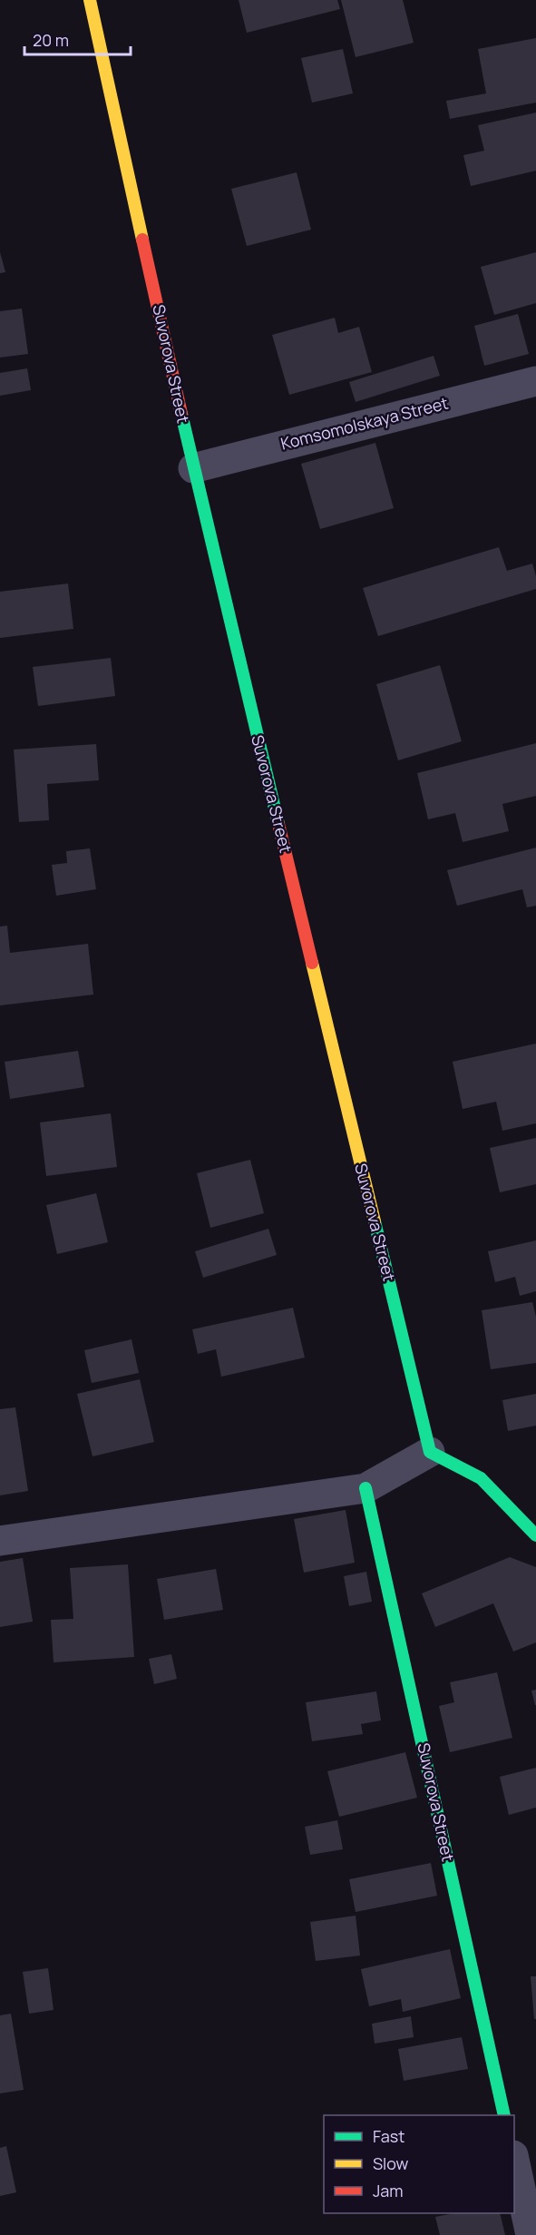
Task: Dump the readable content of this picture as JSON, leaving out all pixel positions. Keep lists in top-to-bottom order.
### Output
{
  "streets": {
    "street": ["Suvorova Street", "Komsomolskaya Street"]
  },
  "crossings": [
    ["Suvorova Street", "Komsomolskaya Street"]
  ],
  "legend": ["Fast", "Slow", "Jam"],
  "scale_bar": "20 m"
}
